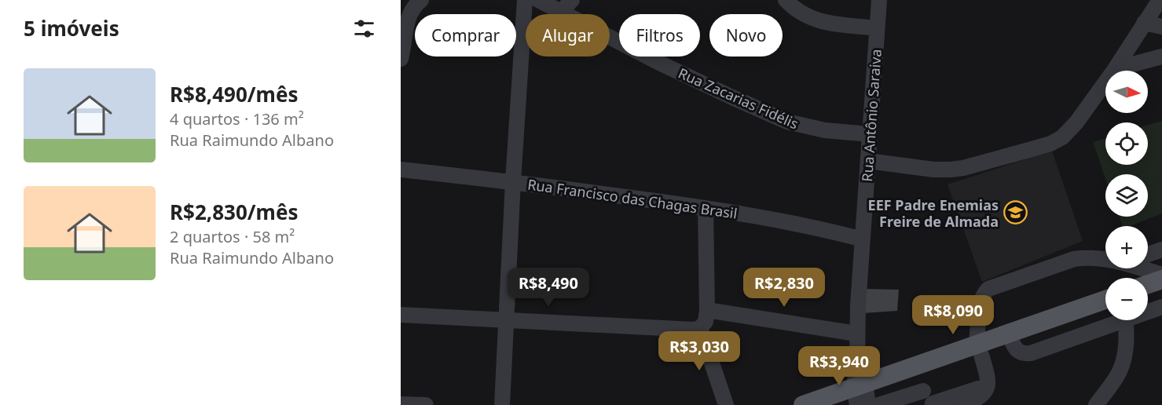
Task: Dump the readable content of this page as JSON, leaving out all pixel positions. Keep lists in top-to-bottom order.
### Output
{
  "streets": {
    "street": ["Rua Zacarias Fidélis", "Rua Antônio Saraiva", "Rua Francisco das Chagas Brasil"]
  },
  "crossings": [
    ["Rua Zacarias Fidélis", "Rua Antônio Saraiva"],
    ["Rua Antônio Saraiva", "Rua Francisco das Chagas Brasil"]
  ],
  "places": {
    "school or university": ["EEF Padre Enemias Freire de Almada"]
  },
  "north": "right",
  "page": {
    "heading": "5 imóveis",
    "chip": [
      "Comprar",
      "Alugar",
      "Filtros",
      "Novo"
    ],
    "list": [
      {
        "name": "R$8,490/mês",
        "note": "4 quartos · 136 m² · Rua Raimundo Albano"
      },
      {
        "name": "R$2,830/mês",
        "note": "2 quartos · 58 m² · Rua Raimundo Albano"
      }
    ],
    "map_buttons": ["+", "−"],
    "price": [
      "R$8,490",
      "R$2,830",
      "R$8,090",
      "R$3,030",
      "R$3,940"
    ]
  }
}
